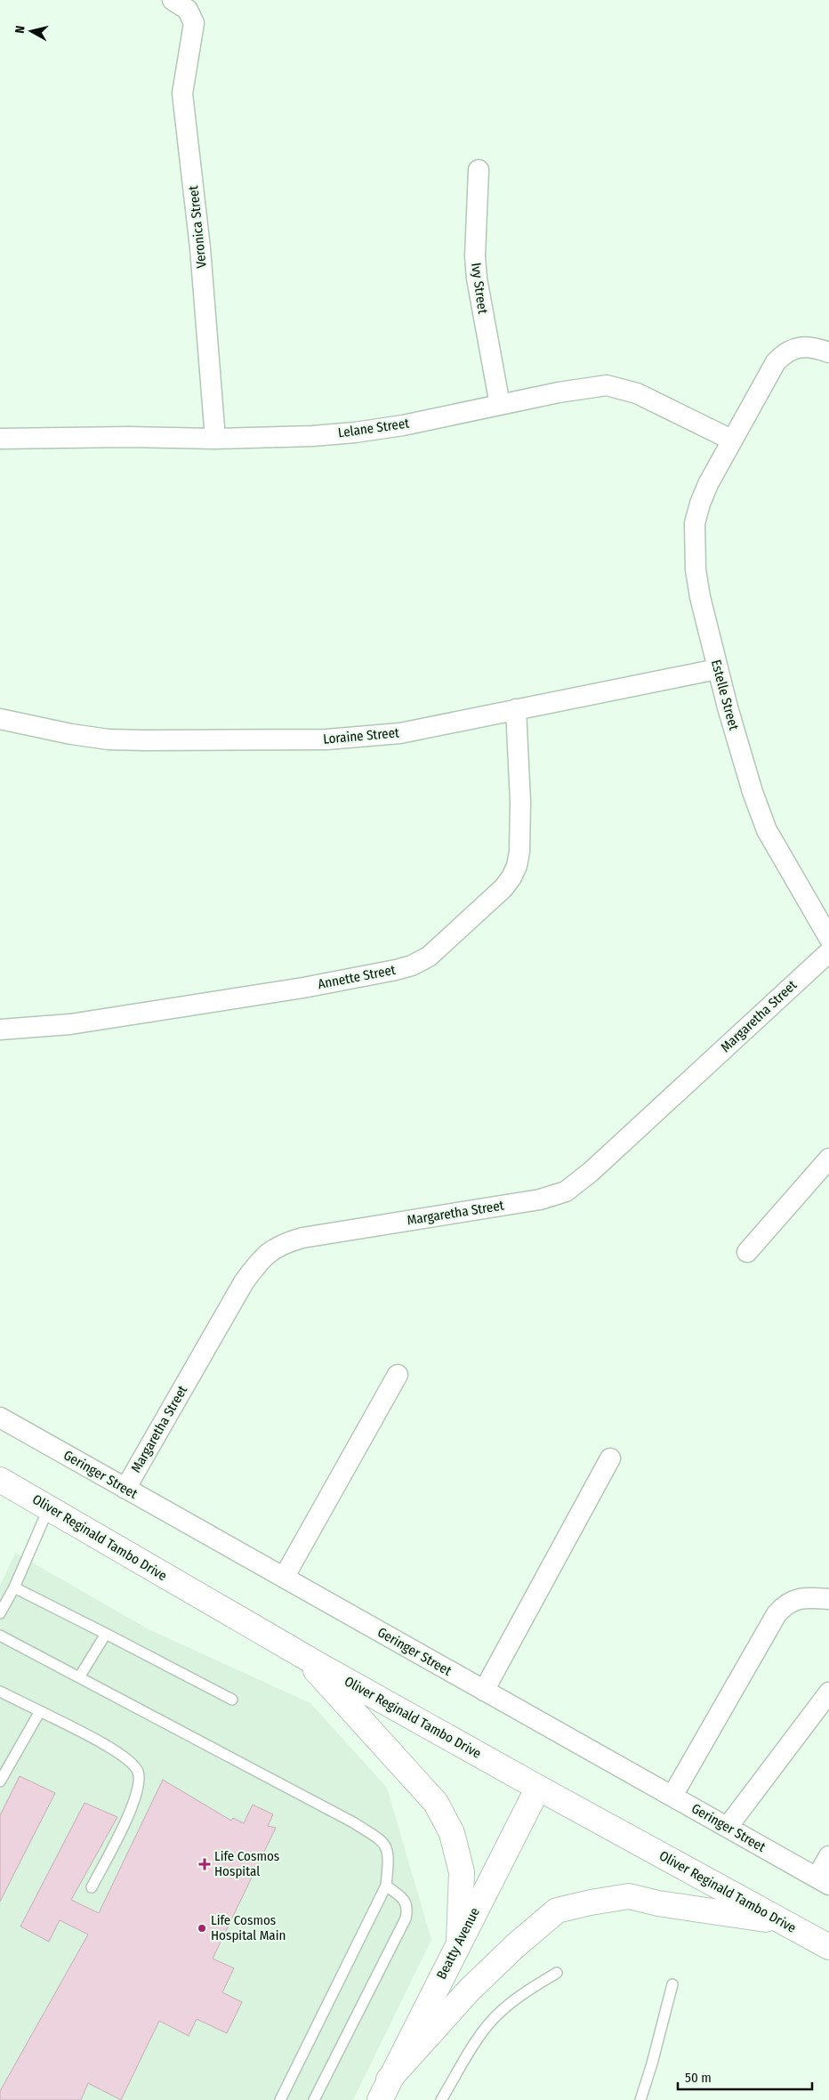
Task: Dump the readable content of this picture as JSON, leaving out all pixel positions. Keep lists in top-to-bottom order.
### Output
{
  "streets": {
    "main road": ["Oliver Reginald Tambo Drive", "Beatty Avenue"],
    "street": [
      "Veronica Street",
      "Ivy Street",
      "Lelane Street",
      "Estelle Street",
      "Loraine Street",
      "Annette Street",
      "Margaretha Street",
      "Geringer Street"
    ]
  },
  "crossings": [
    ["Veronica Street", "Lelane Street"],
    ["Ivy Street", "Lelane Street"],
    ["Lelane Street", "Estelle Street"],
    ["Estelle Street", "Loraine Street"],
    ["Loraine Street", "Annette Street"],
    ["Margaretha Street", "Geringer Street"],
    ["Oliver Reginald Tambo Drive", "Beatty Avenue"]
  ],
  "places": {
    "health": ["Life Cosmos Hospital"],
    "other": ["Life Cosmos Hospital Main"]
  },
  "scale_bar": "50 m",
  "north": "left"
}
